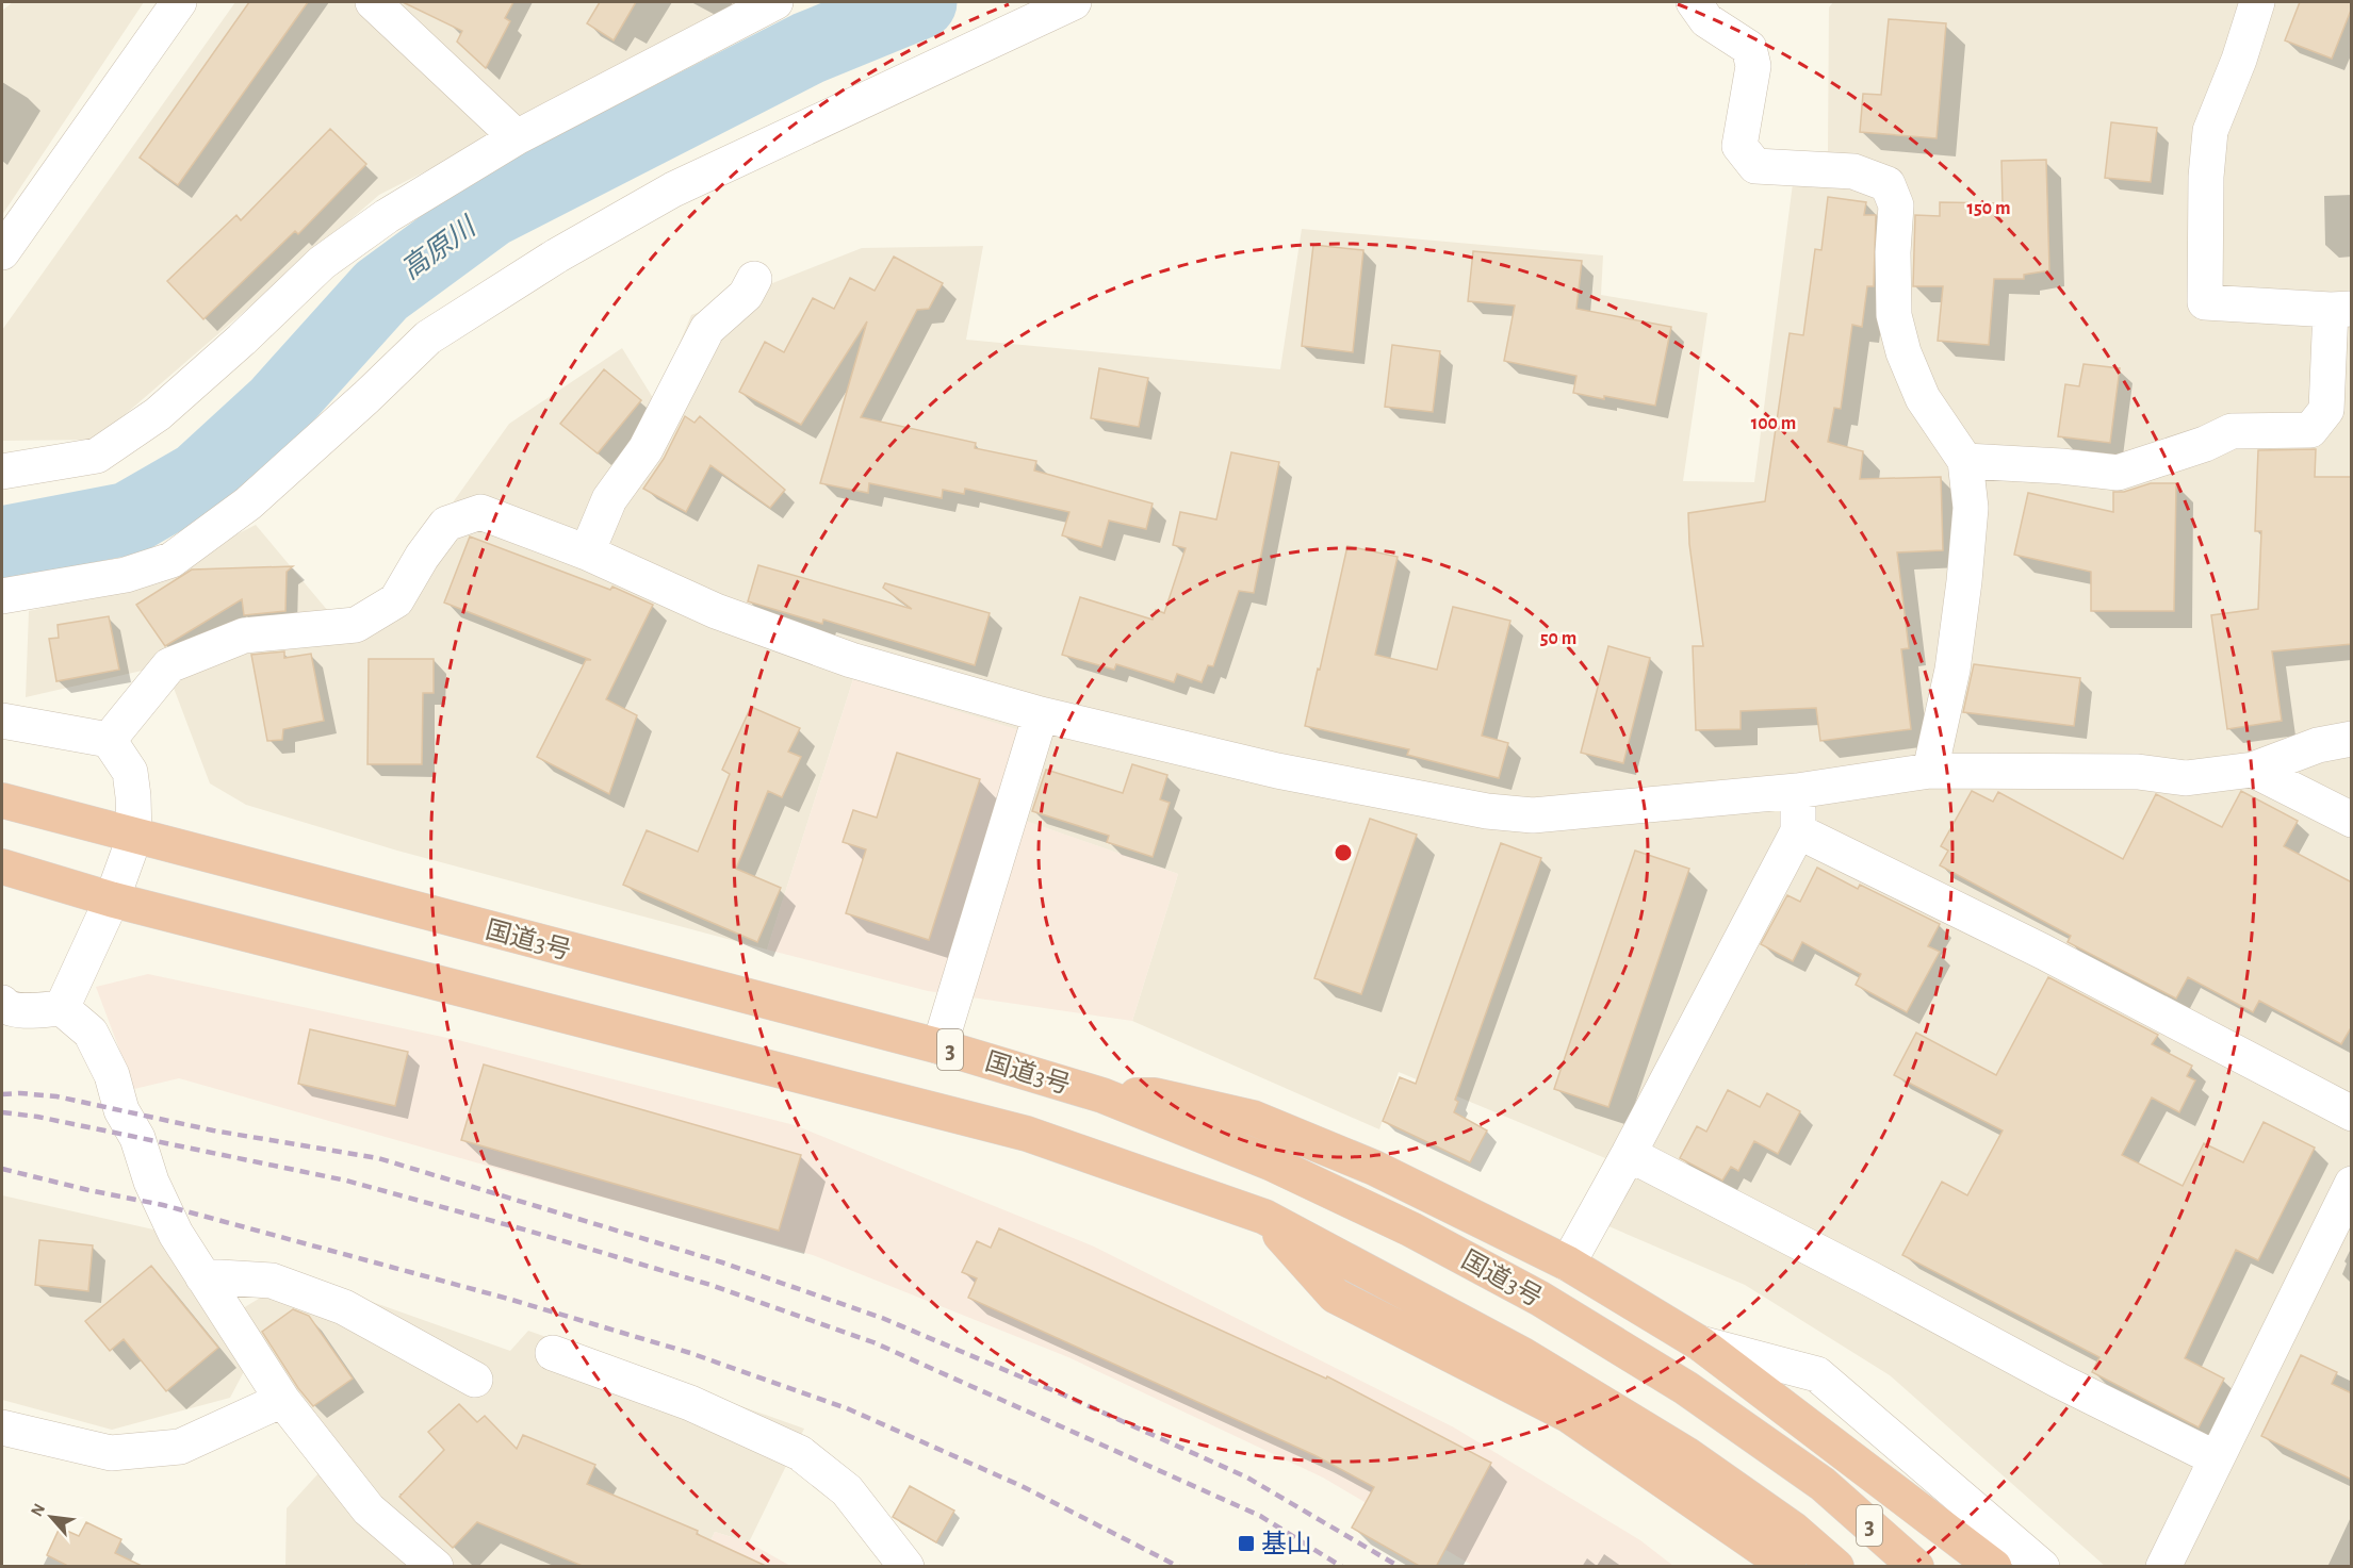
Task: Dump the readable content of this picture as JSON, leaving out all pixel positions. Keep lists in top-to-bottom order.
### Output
{
  "streets": {
    "highway": ["国道3号", "3"]
  },
  "water": ["高原川"],
  "places": {
    "transit": ["基山"]
  },
  "north": "top left",
  "rings": ["150 m", "100 m", "50 m"]
}
